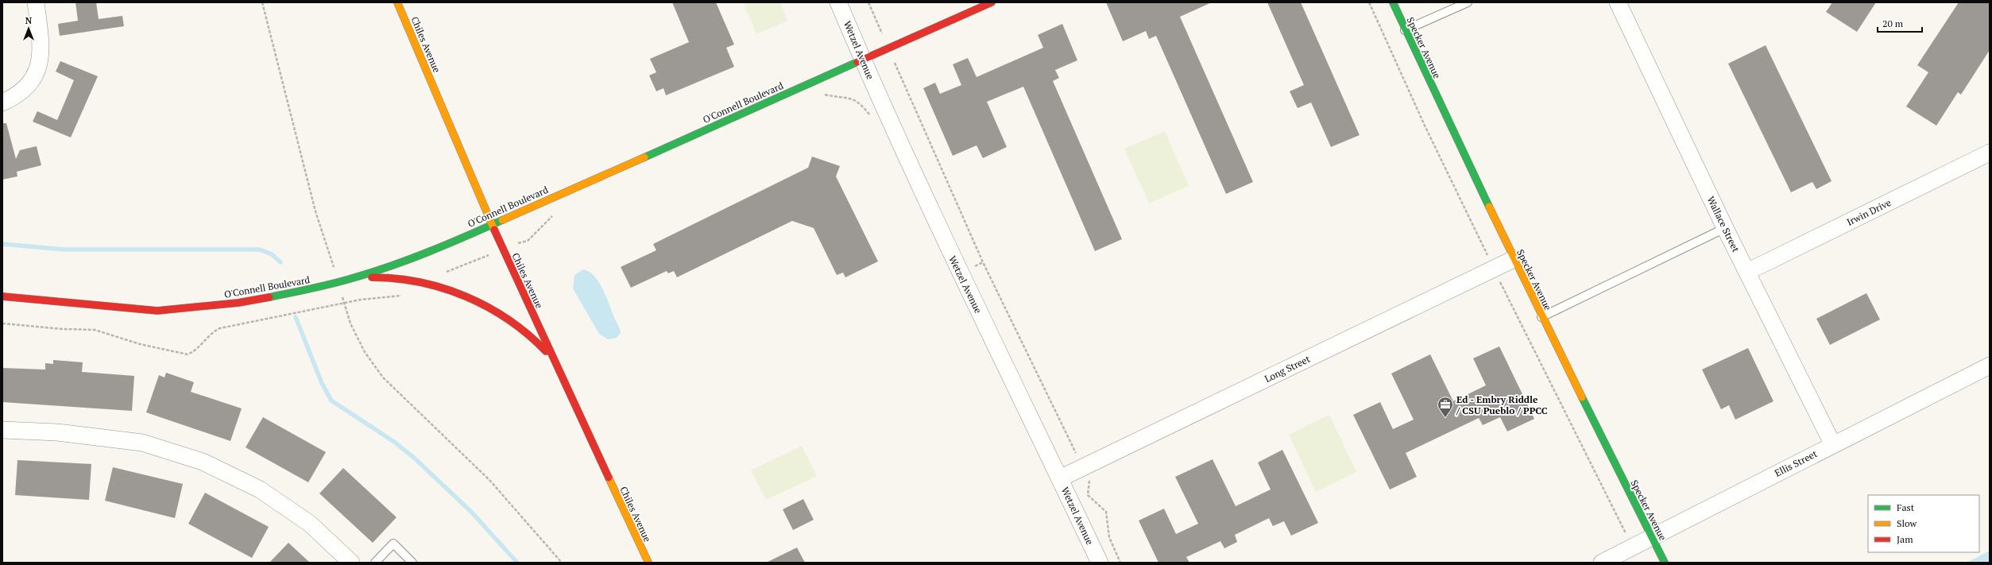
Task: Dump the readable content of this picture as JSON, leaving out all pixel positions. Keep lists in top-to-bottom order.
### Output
{
  "streets": {
    "street": [
      "Chiles Avenue",
      "Specker Avenue",
      "Wetzel Avenue",
      "O'Connell Boulevard",
      "Irwin Drive",
      "Wallace Street",
      "Long Street",
      "Ellis Street"
    ]
  },
  "crossings": [
    ["Chiles Avenue", "O'Connell Boulevard"],
    ["Specker Avenue", "Long Street"],
    ["Specker Avenue", "Ellis Street"],
    ["Wetzel Avenue", "O'Connell Boulevard"],
    ["Wetzel Avenue", "Long Street"],
    ["Irwin Drive", "Wallace Street"],
    ["Wallace Street", "Ellis Street"]
  ],
  "places": {
    "office": ["Ed - Embry Riddle / CSU Pueblo / PPCC"]
  },
  "legend": ["Fast", "Slow", "Jam"],
  "scale_bar": "20 m",
  "north": "top"
}
